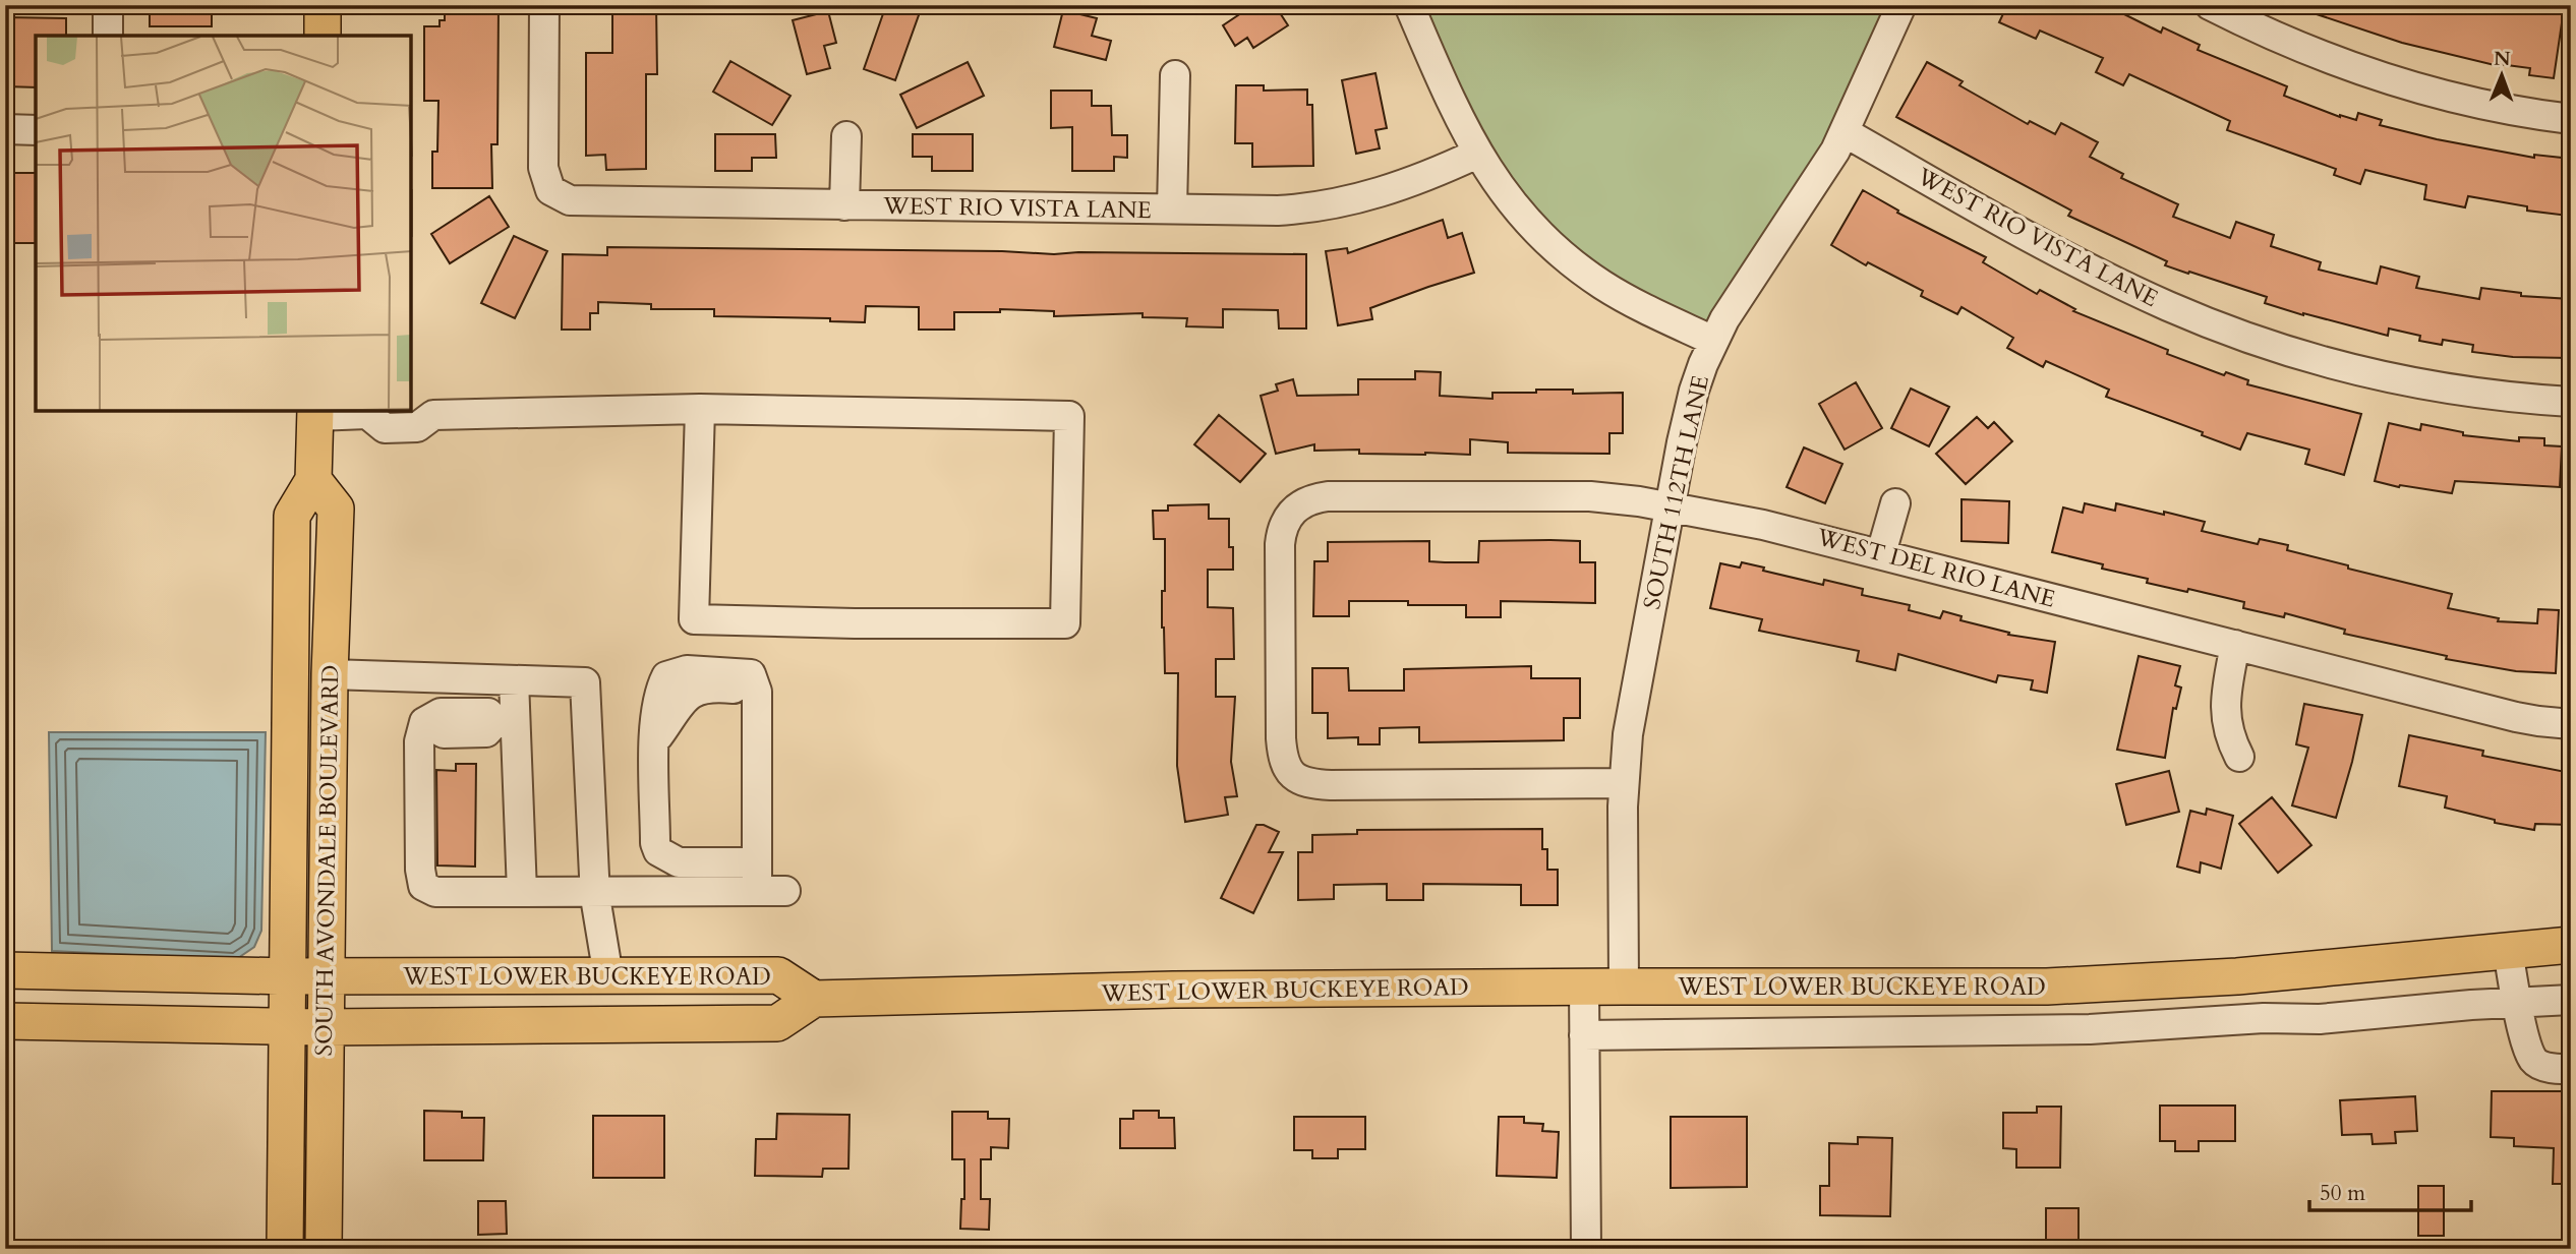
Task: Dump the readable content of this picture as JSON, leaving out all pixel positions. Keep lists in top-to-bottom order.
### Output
{
  "streets": {
    "main road": ["SOUTH AVONDALE BOULEVARD", "WEST LOWER BUCKEYE ROAD"],
    "street": ["WEST RIO VISTA LANE", "SOUTH 112TH LANE", "WEST DEL RIO LANE"]
  },
  "crossings": [
    ["WEST RIO VISTA LANE", "SOUTH 112TH LANE"],
    ["SOUTH 112TH LANE", "WEST DEL RIO LANE"],
    ["SOUTH 112TH LANE", "WEST LOWER BUCKEYE ROAD"],
    ["SOUTH AVONDALE BOULEVARD", "WEST LOWER BUCKEYE ROAD"]
  ],
  "scale_bar": "50 m",
  "north": "top"
}
